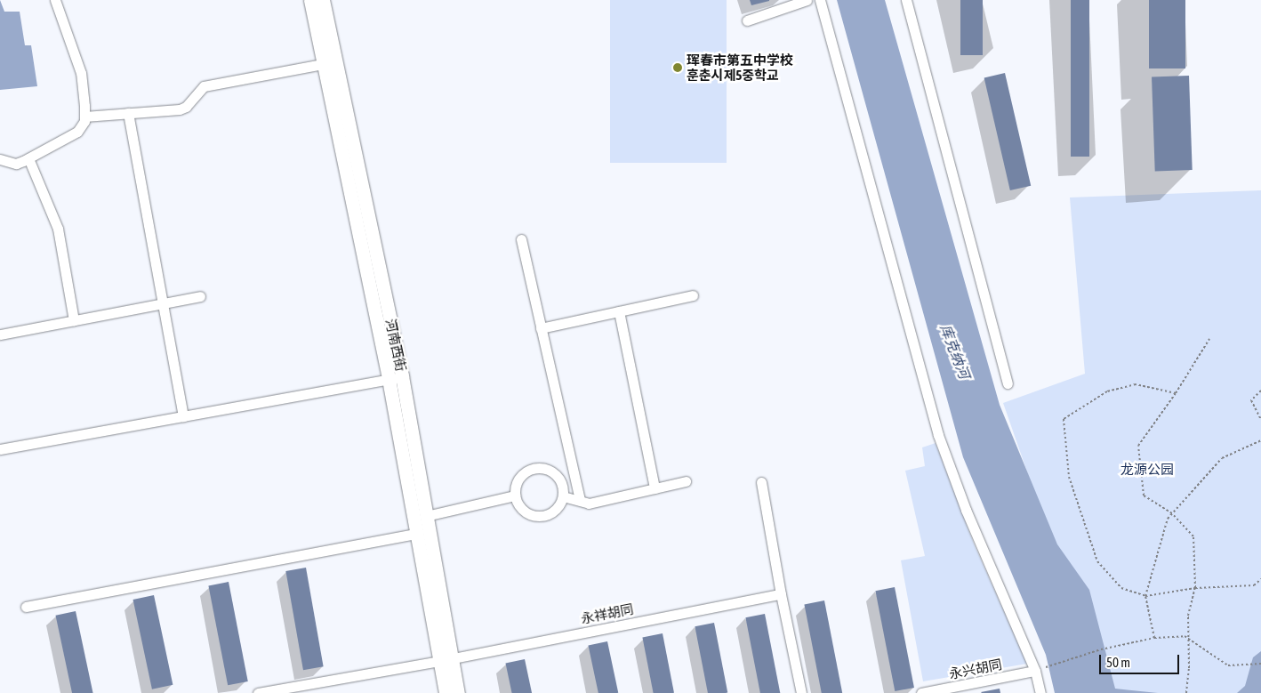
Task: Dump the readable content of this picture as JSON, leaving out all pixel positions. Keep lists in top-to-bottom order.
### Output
{
  "streets": {
    "main road": ["河南西街"],
    "street": ["永祥胡同", "永兴胡同"]
  },
  "crossings": [
    ["河南西街", "永祥胡同"]
  ],
  "water": ["库克纳河"],
  "parks": ["龙源公园"],
  "places": ["珲春市第五中学校 훈춘시제5중학교"],
  "scale_bar": "50 m"
}
